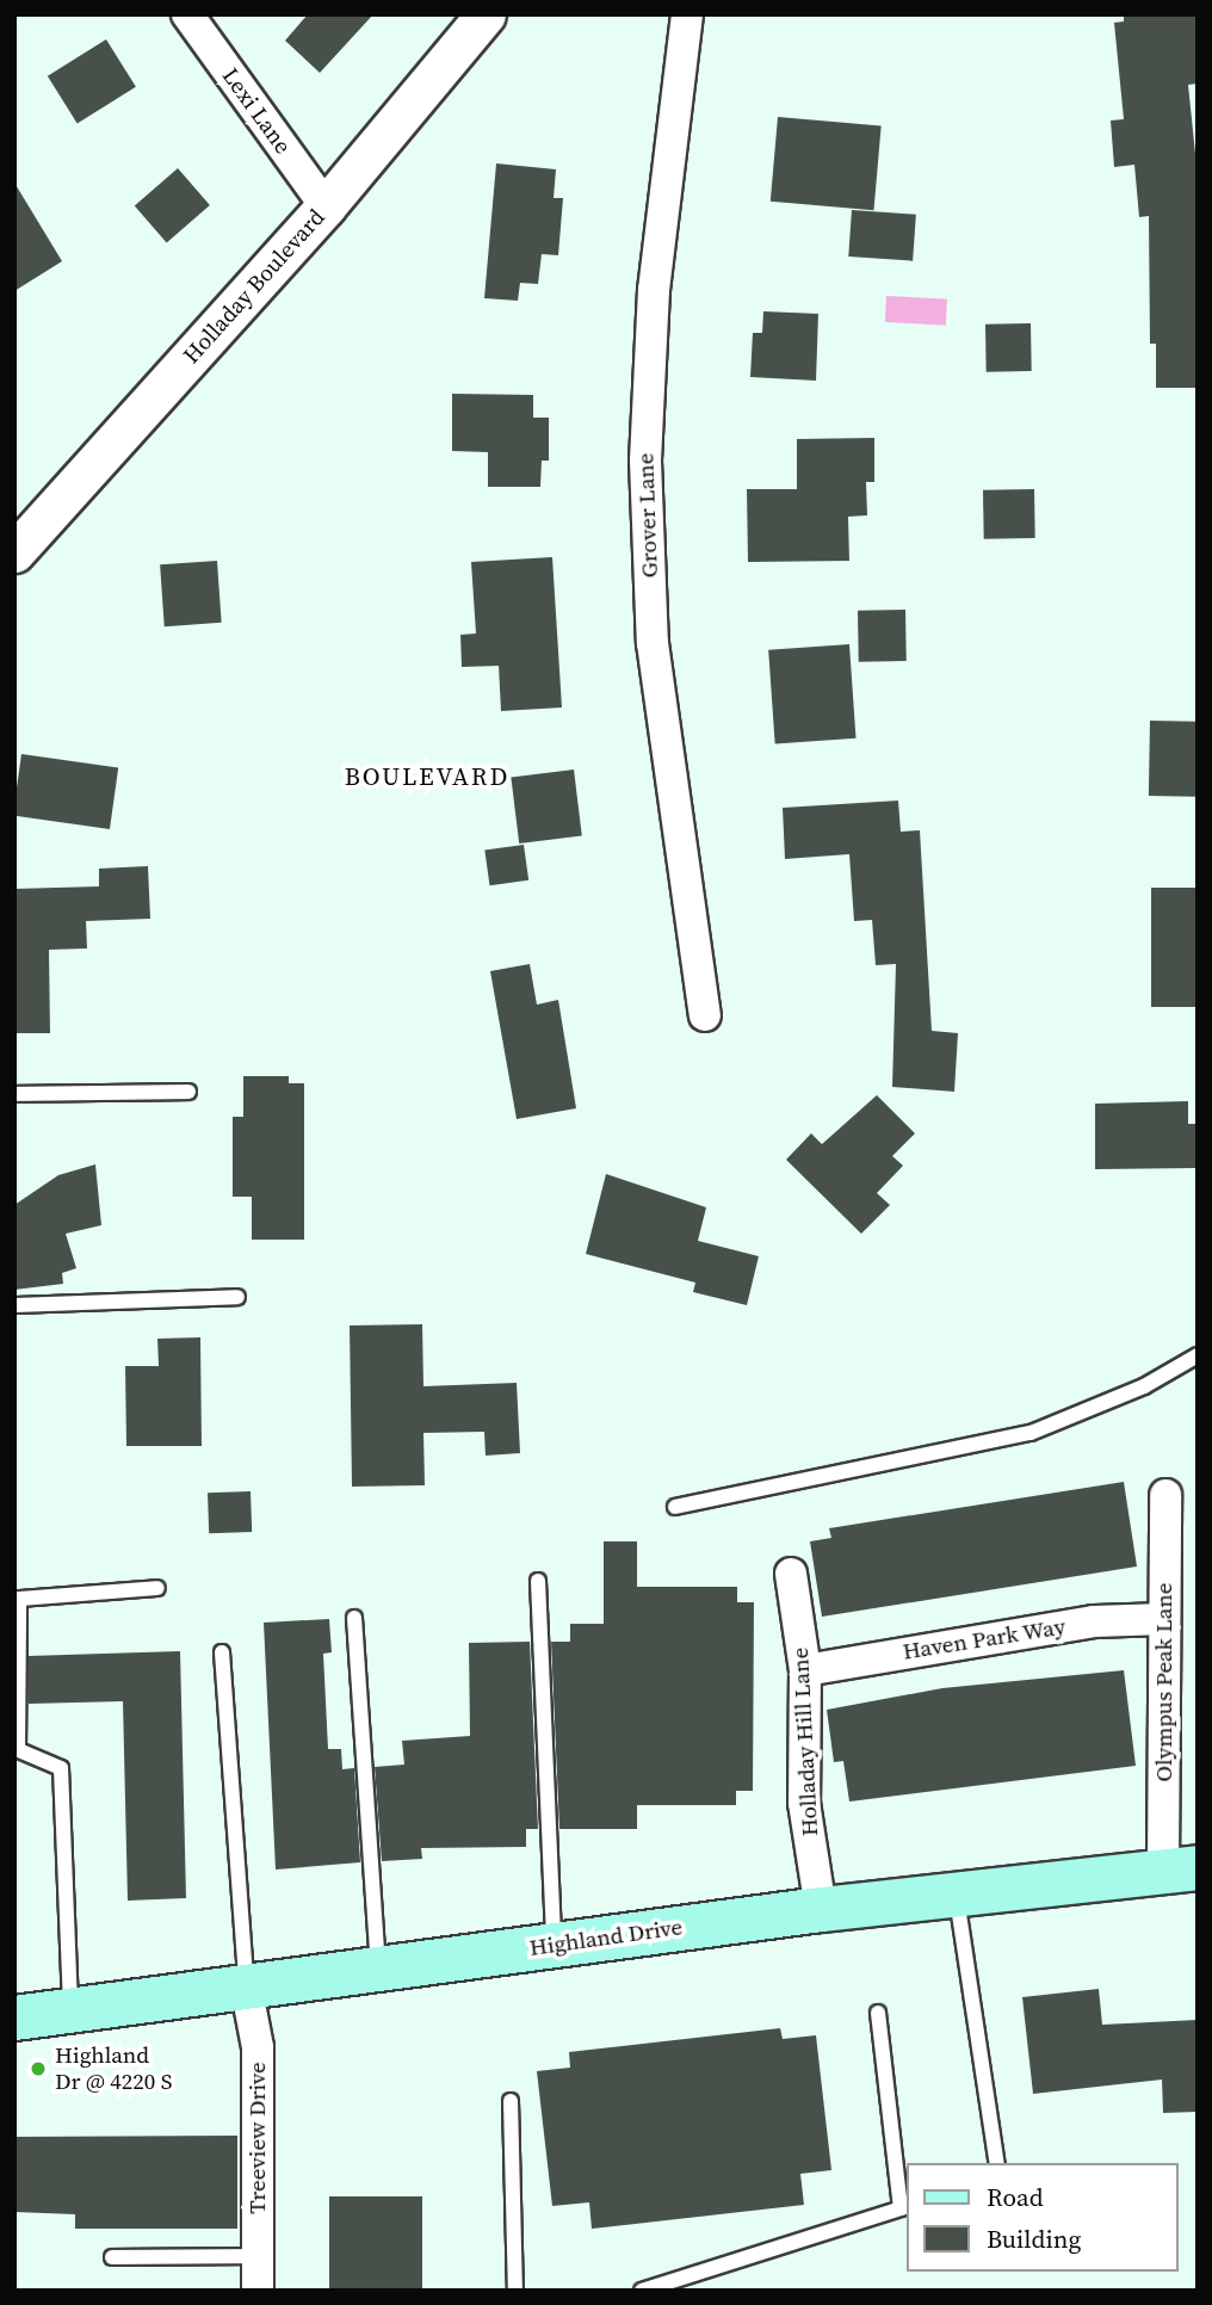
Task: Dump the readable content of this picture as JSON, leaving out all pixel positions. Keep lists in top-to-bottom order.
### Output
{
  "streets": {
    "main road": ["Highland Drive"],
    "street": [
      "Lexi Lane",
      "Holladay Boulevard",
      "Grover Lane",
      "Haven Park Way",
      "Olympus Peak Lane",
      "Holladay Hill Lane",
      "Treeview Drive"
    ]
  },
  "crossings": [
    ["Lexi Lane", "Holladay Boulevard"],
    ["Haven Park Way", "Olympus Peak Lane"],
    ["Haven Park Way", "Holladay Hill Lane"],
    ["Olympus Peak Lane", "Highland Drive"],
    ["Holladay Hill Lane", "Highland Drive"],
    ["Highland Drive", "Treeview Drive"]
  ],
  "districts": ["BOULEVARD"],
  "places": ["Highland Dr @ 4220 S"],
  "legend": ["Road", "Building"]
}
